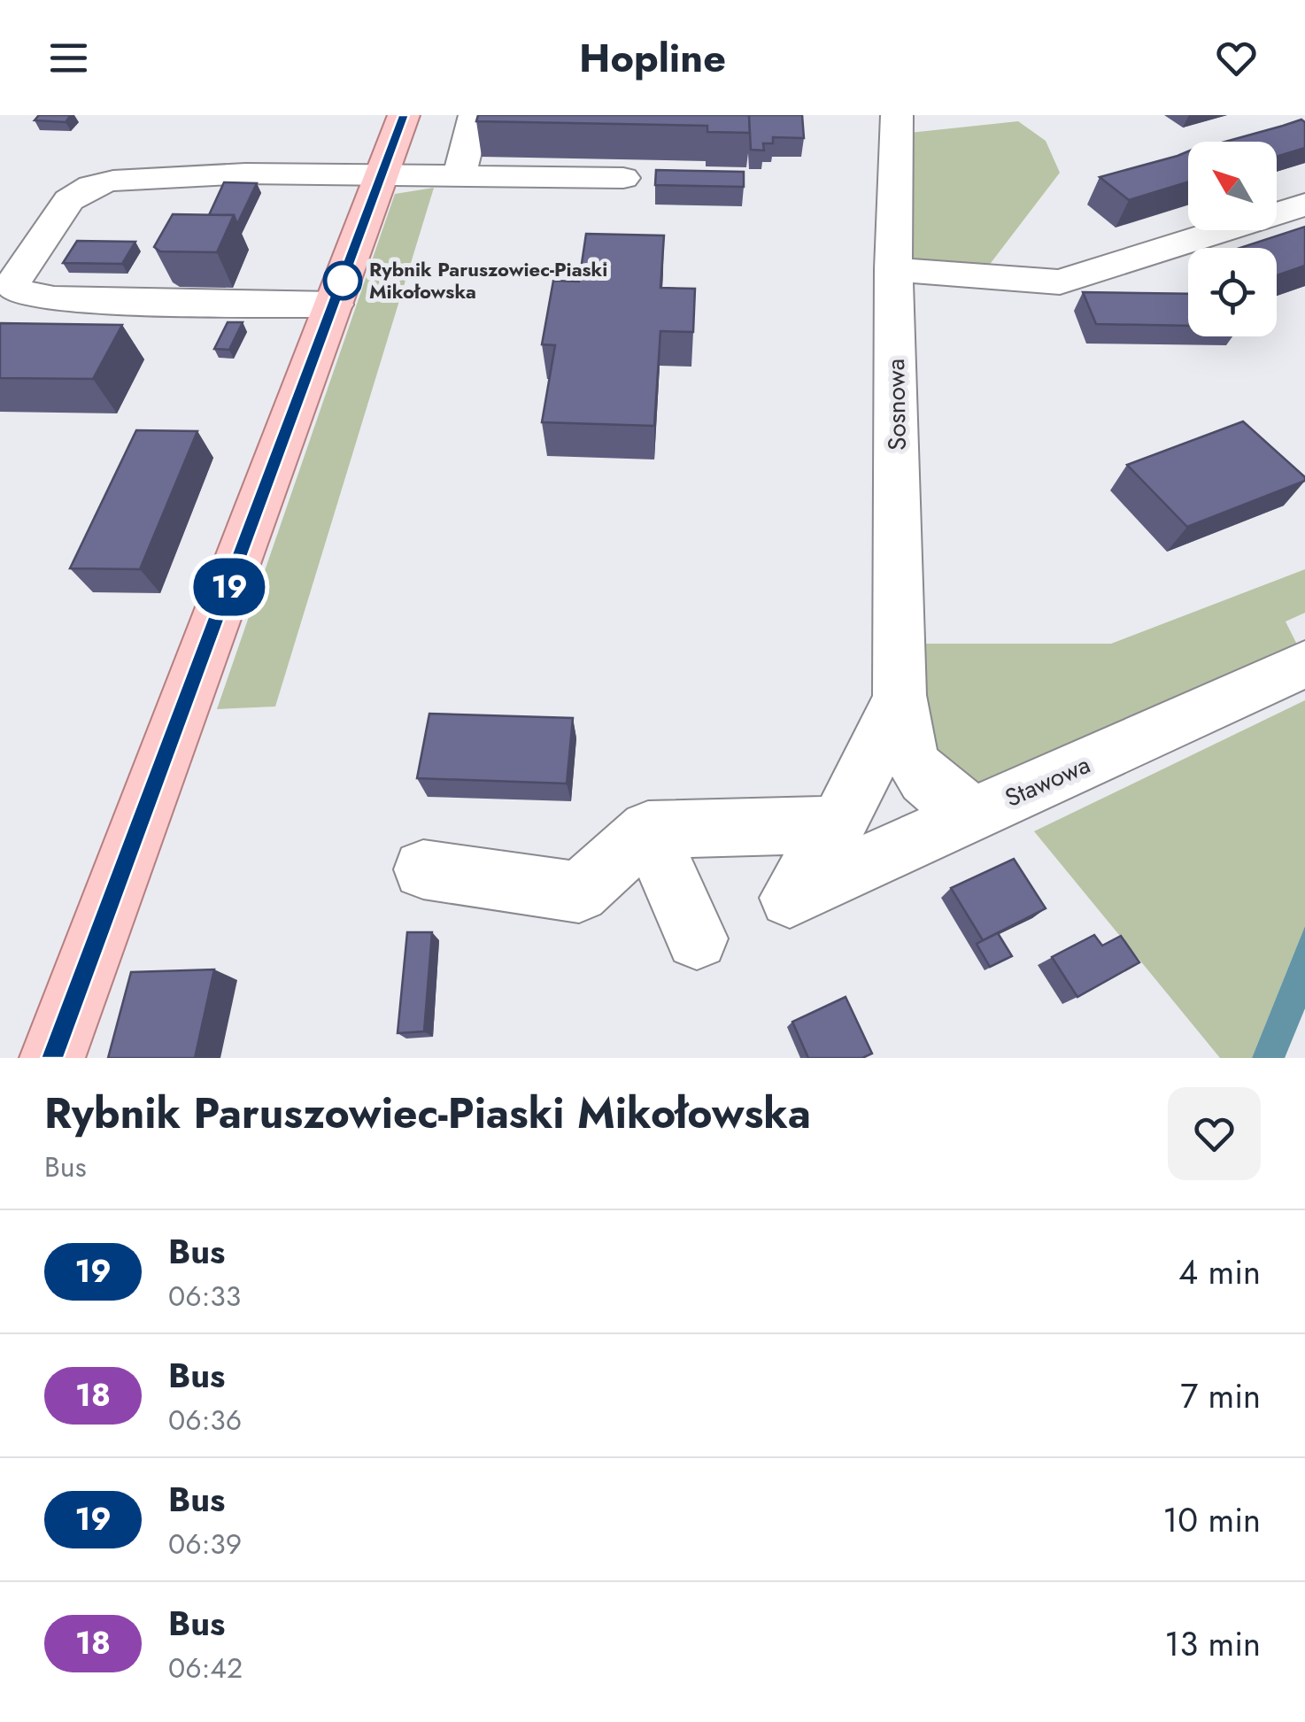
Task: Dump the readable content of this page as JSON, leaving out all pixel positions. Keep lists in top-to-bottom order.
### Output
{
  "streets": {
    "street": ["Sosnowa", "Stawowa"]
  },
  "crossings": [
    ["Sosnowa", "Stawowa"]
  ],
  "places": ["Rybnik Paruszowiec-Piaski Mikołowska"],
  "lines": ["bus line 19"],
  "north": "top left",
  "page": {
    "header": "Hopline",
    "on_map": "19",
    "heading": ["Rybnik Paruszowiec-Piaski Mikołowska", "Bus"],
    "list": [
      {
        "mark": "19",
        "name": "Bus",
        "note": "06:33",
        "value": "4 min"
      },
      {
        "mark": "18",
        "name": "Bus",
        "note": "06:36",
        "value": "7 min"
      },
      {
        "mark": "19",
        "name": "Bus",
        "note": "06:39",
        "value": "10 min"
      },
      {
        "mark": "18",
        "name": "Bus",
        "note": "06:42",
        "value": "13 min"
      }
    ]
  }
}
